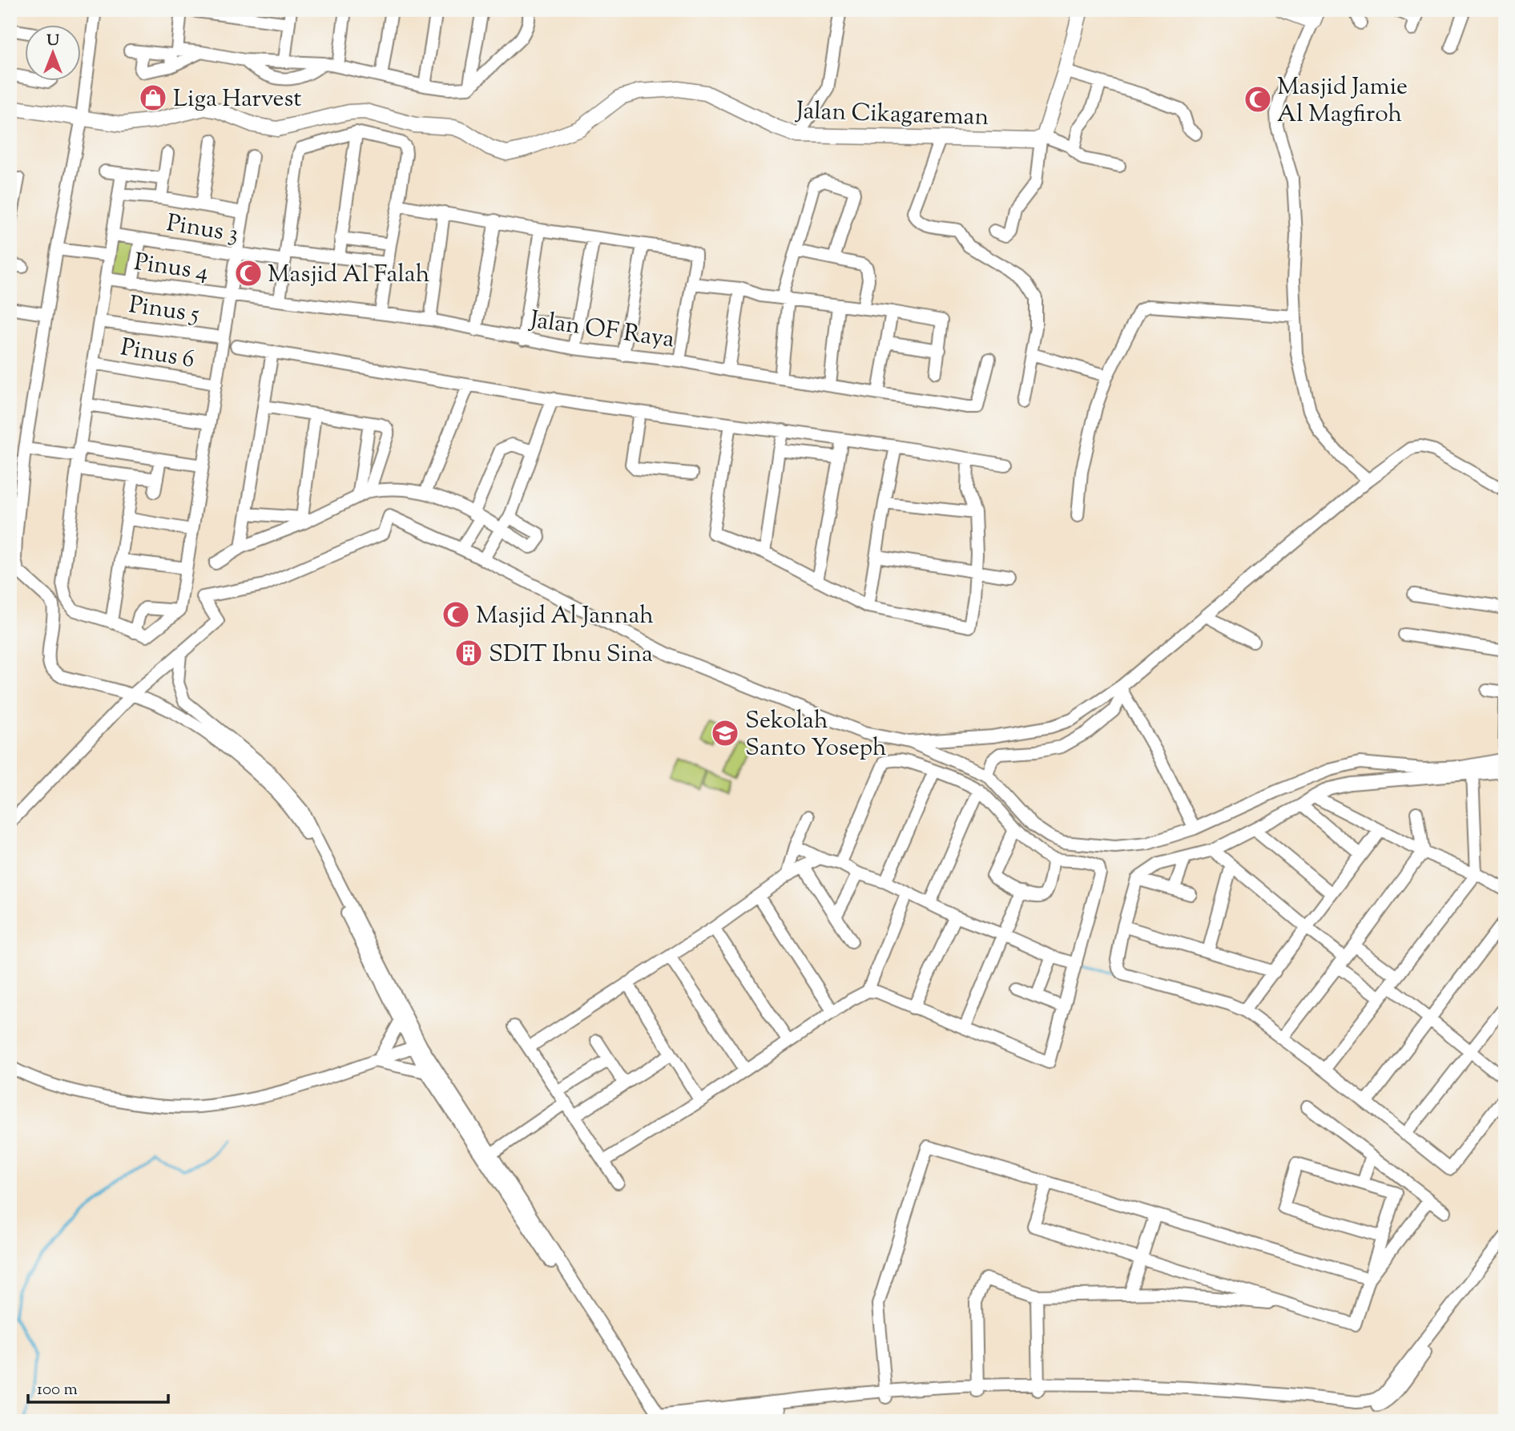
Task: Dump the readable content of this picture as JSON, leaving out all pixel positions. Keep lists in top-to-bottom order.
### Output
{
  "streets": {
    "street": [
      "Jalan Cikagareman",
      "Pinus 3",
      "Pinus 4",
      "Pinus 5",
      "Jalan OF Raya",
      "Pinus 6"
    ]
  },
  "crossings": [
    ["Pinus 4", "Jalan OF Raya"]
  ],
  "places": {
    "shop": ["Liga Harvest"],
    "mosque": ["Masjid Jamie Al Magfiroh", "Masjid Al Falah", "Masjid Al Jannah"],
    "building": ["SDIT Ibnu Sina"],
    "school or university": ["Sekolah Santo Yoseph"]
  },
  "scale_bar": "100 m",
  "north": "top"
}
